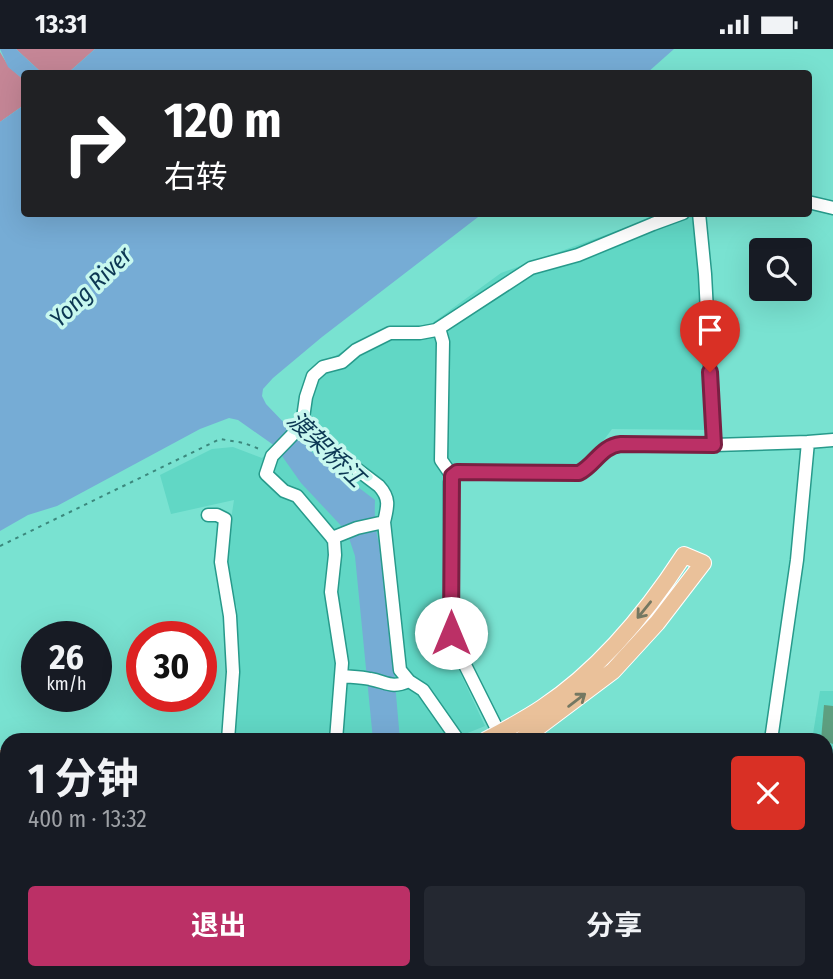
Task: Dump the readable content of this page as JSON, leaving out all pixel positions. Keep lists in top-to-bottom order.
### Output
{
  "water": ["Yong River", "渡架桥江"],
  "page": {
    "status": "13:31",
    "turn": ["120 m", "右转"],
    "speed": "26 km/h",
    "limit": "30",
    "heading": ["1 分钟", "400 m · 13:32"],
    "buttons": ["退出", "分享"]
  }
}
